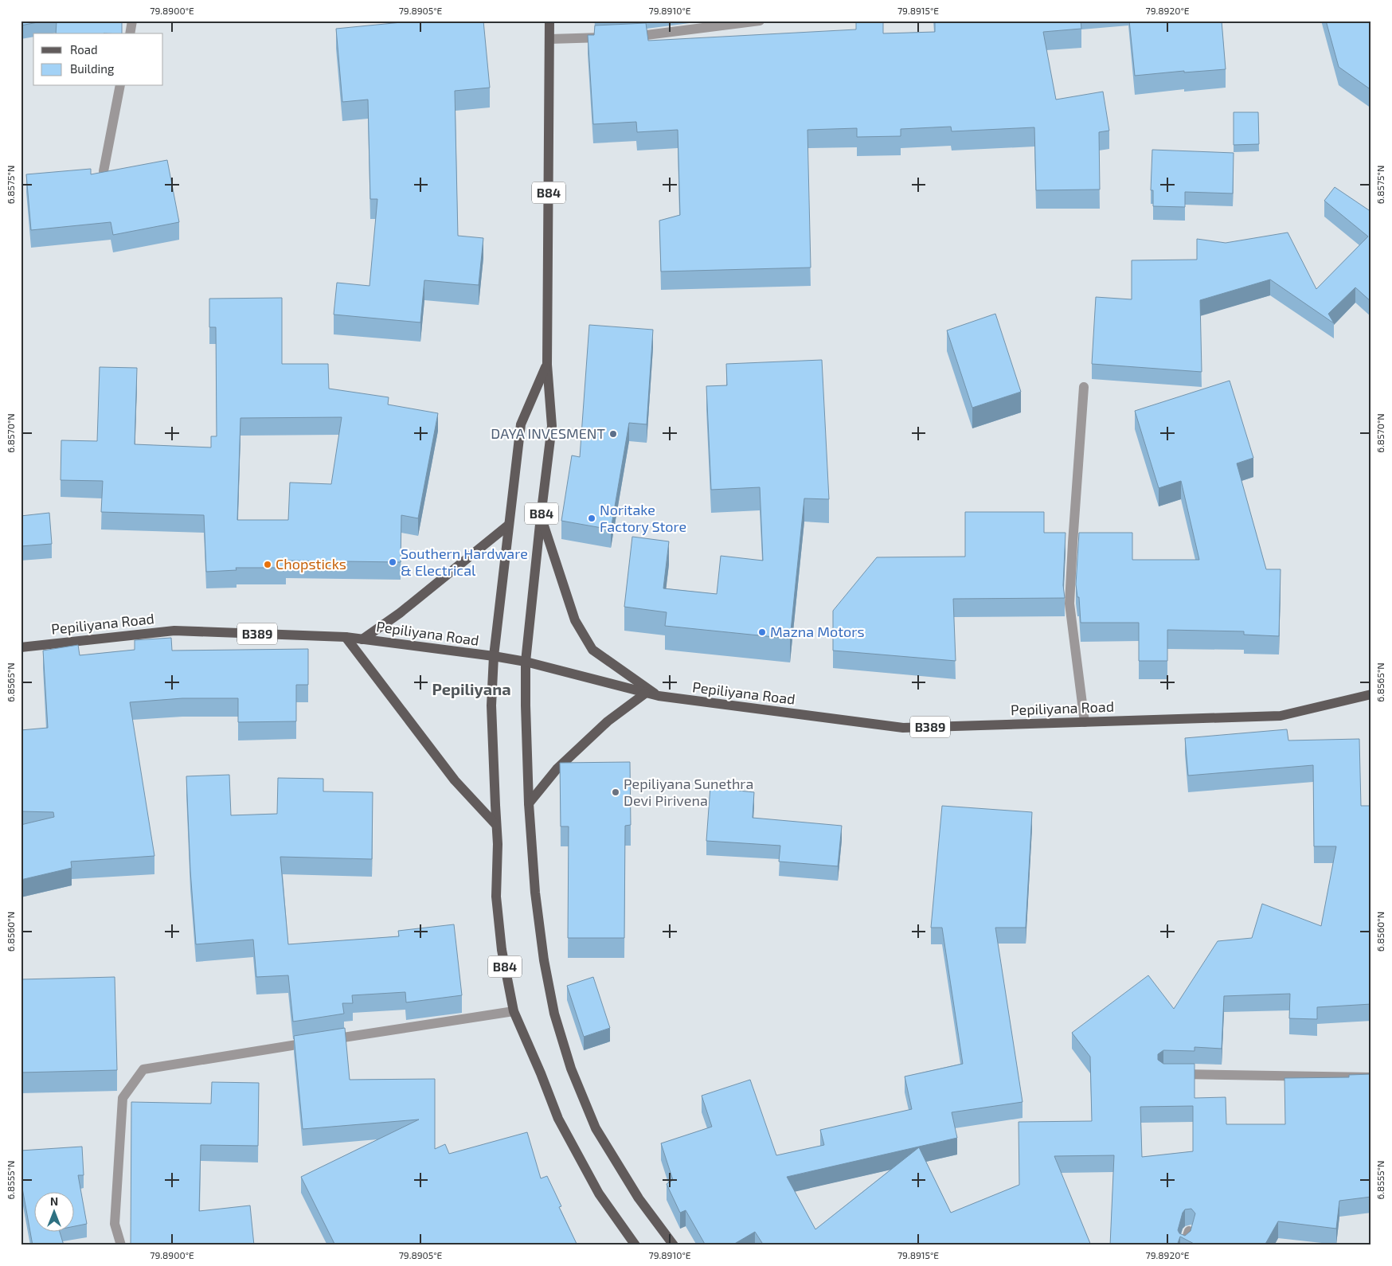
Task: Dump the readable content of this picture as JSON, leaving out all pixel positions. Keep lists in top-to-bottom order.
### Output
{
  "streets": {
    "main road": ["B84", "Pepiliyana Road", "B389"]
  },
  "crossings": [
    ["B84", "Pepiliyana Road"]
  ],
  "districts": ["Pepiliyana"],
  "places": [
    "DAYA INVESMENT",
    "Noritake Factory Store",
    "Southern Hardware & Electrical",
    "Chopsticks",
    "Mazna Motors",
    "Pepiliyana Sunethra Devi Pirivena"
  ],
  "legend": ["Road", "Building"],
  "north": "top",
  "coordinates": [
    "79.8900°E",
    "79.8905°E",
    "79.8910°E",
    "79.8915°E",
    "79.8920°E",
    "6.8575°N",
    "6.8570°N",
    "6.8565°N",
    "6.8560°N",
    "6.8555°N"
  ]
}
